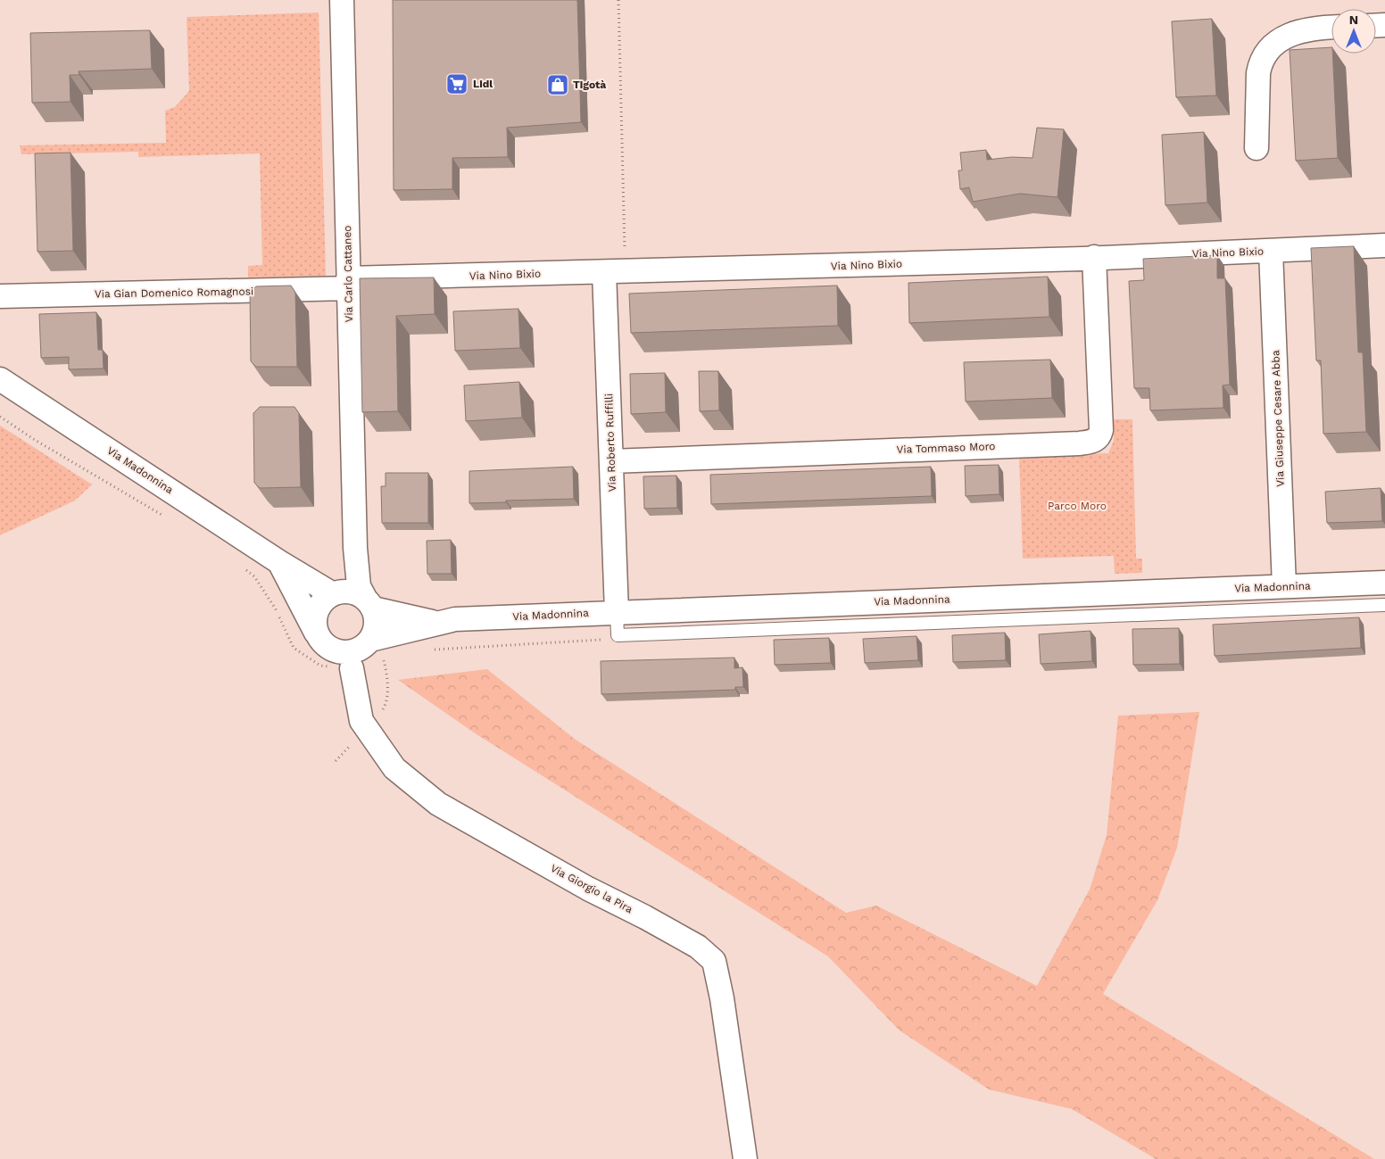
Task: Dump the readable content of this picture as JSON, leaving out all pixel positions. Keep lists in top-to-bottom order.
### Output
{
  "streets": {
    "street": [
      "Via Nino Bixio",
      "Via Carlo Cattaneo",
      "Via Gian Domenico Romagnosi",
      "Via Giuseppe Cesare Abba",
      "Via Roberto Ruffilli",
      "Via Tommaso Moro",
      "Via Madonnina",
      "Via Giorgio la Pira"
    ]
  },
  "crossings": [
    ["Via Nino Bixio", "Via Carlo Cattaneo"],
    ["Via Nino Bixio", "Via Gian Domenico Romagnosi"],
    ["Via Nino Bixio", "Via Giuseppe Cesare Abba"],
    ["Via Nino Bixio", "Via Roberto Ruffilli"],
    ["Via Nino Bixio", "Via Tommaso Moro"],
    ["Via Carlo Cattaneo", "Via Gian Domenico Romagnosi"],
    ["Via Carlo Cattaneo", "Via Madonnina"],
    ["Via Giuseppe Cesare Abba", "Via Madonnina"],
    ["Via Roberto Ruffilli", "Via Tommaso Moro"],
    ["Via Roberto Ruffilli", "Via Madonnina"]
  ],
  "parks": ["Parco Moro"],
  "places": {
    "supermarket": ["Lidl"],
    "shop": ["Tigotà"]
  },
  "north": "top"
}
